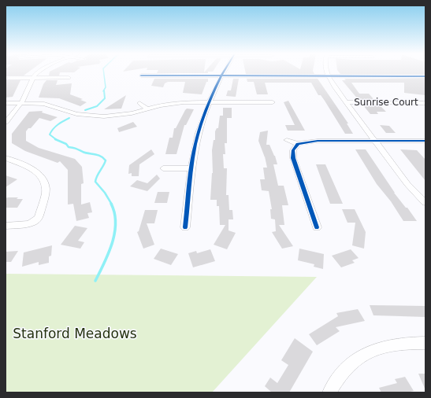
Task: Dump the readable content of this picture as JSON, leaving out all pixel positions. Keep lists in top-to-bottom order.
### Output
{
  "streets": {
    "street": ["Sunrise Court"]
  },
  "parks": ["Stanford Meadows"]
}
